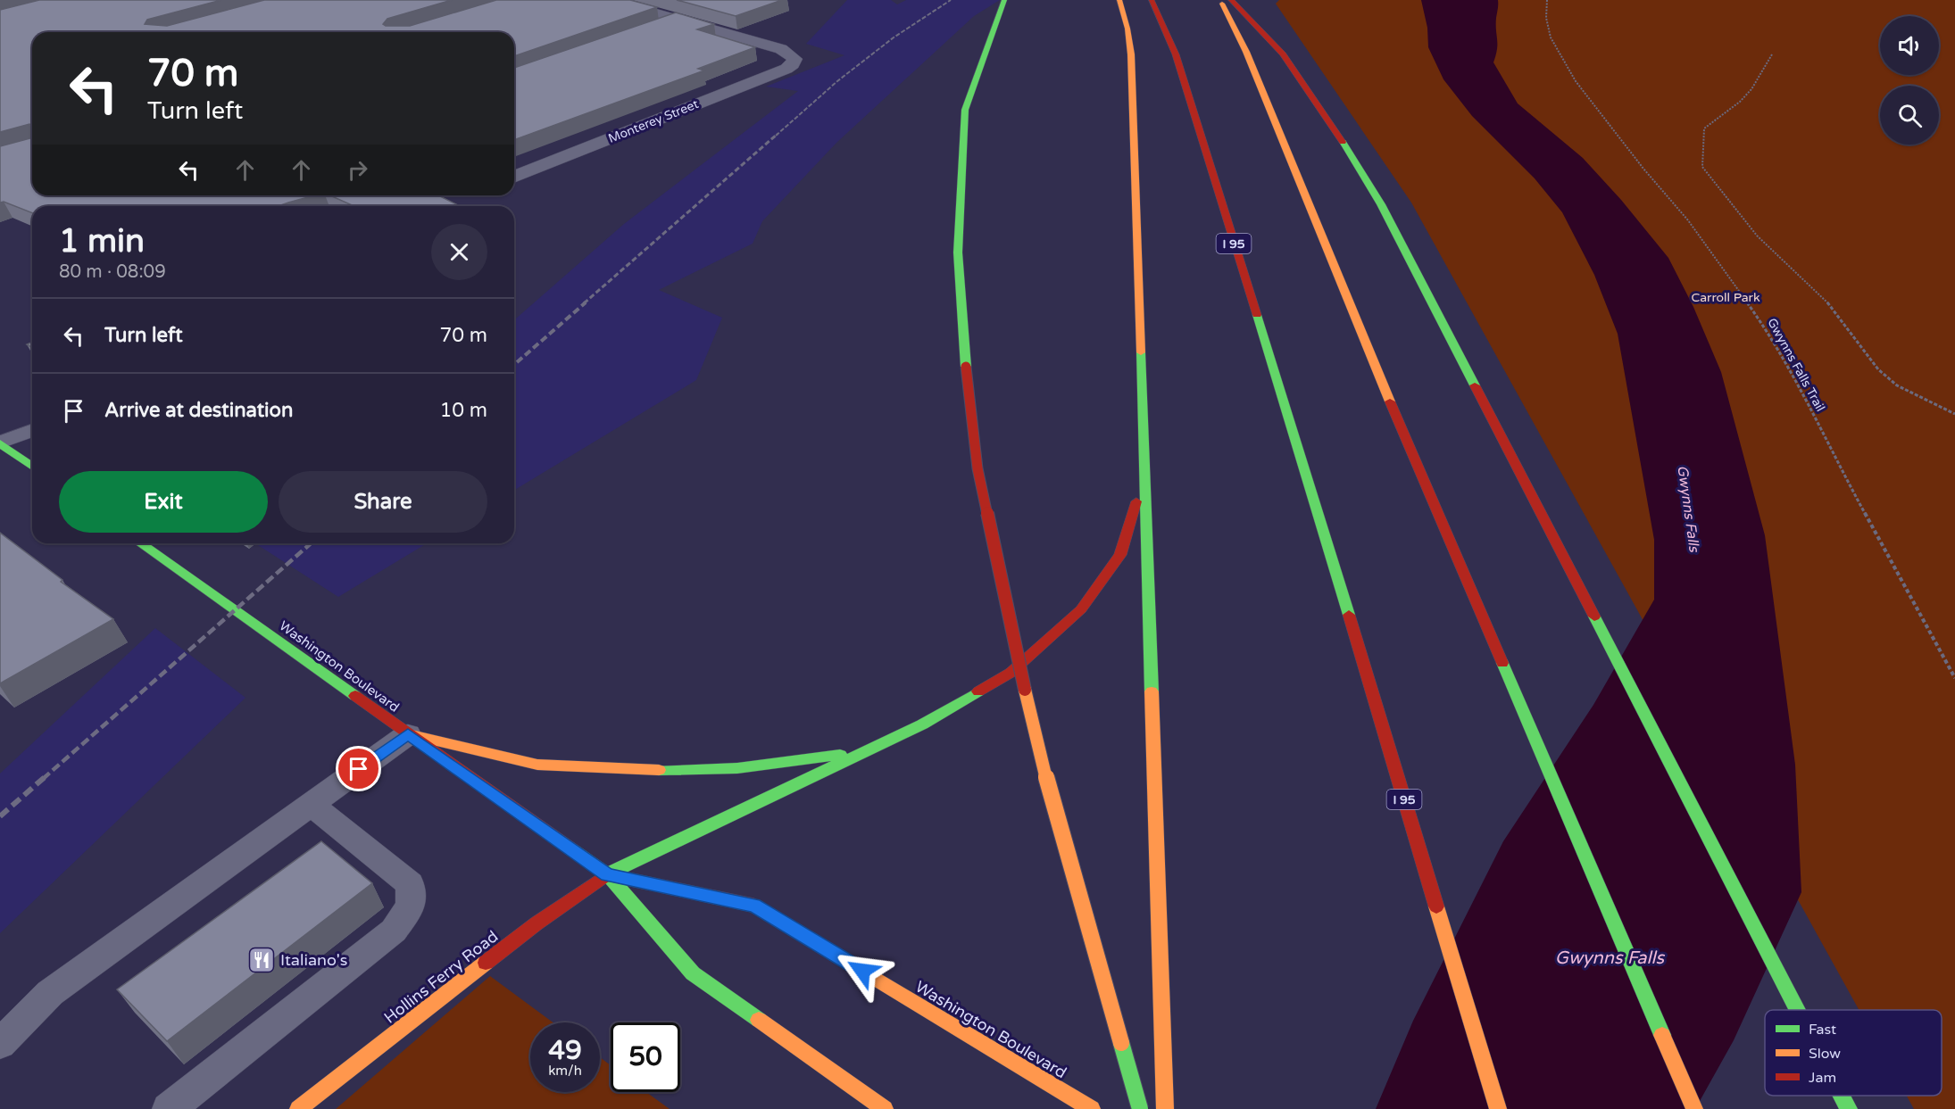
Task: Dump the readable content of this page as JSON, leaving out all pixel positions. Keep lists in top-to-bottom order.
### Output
{
  "streets": {
    "main road": ["I 95", "Washington Boulevard", "Hollins Ferry Road"],
    "street": ["Monterey Street"],
    "path": ["Gwynns Falls Trail"]
  },
  "crossings": [
    ["Washington Boulevard", "Hollins Ferry Road"]
  ],
  "water": ["Gwynns Falls"],
  "parks": ["Carroll Park"],
  "places": {
    "restaurant": ["Italiano's"]
  },
  "legend": ["Fast", "Slow", "Jam"],
  "page": {
    "turn": ["70 m", "Turn left"],
    "heading": ["1 min", "80 m · 08:09"],
    "list": [
      {
        "name": "Turn left",
        "value": "70 m"
      },
      {
        "name": "Arrive at destination",
        "value": "10 m"
      }
    ],
    "buttons": ["Exit", "Share"],
    "speed": "49 km/h",
    "limit": "50"
  }
}
